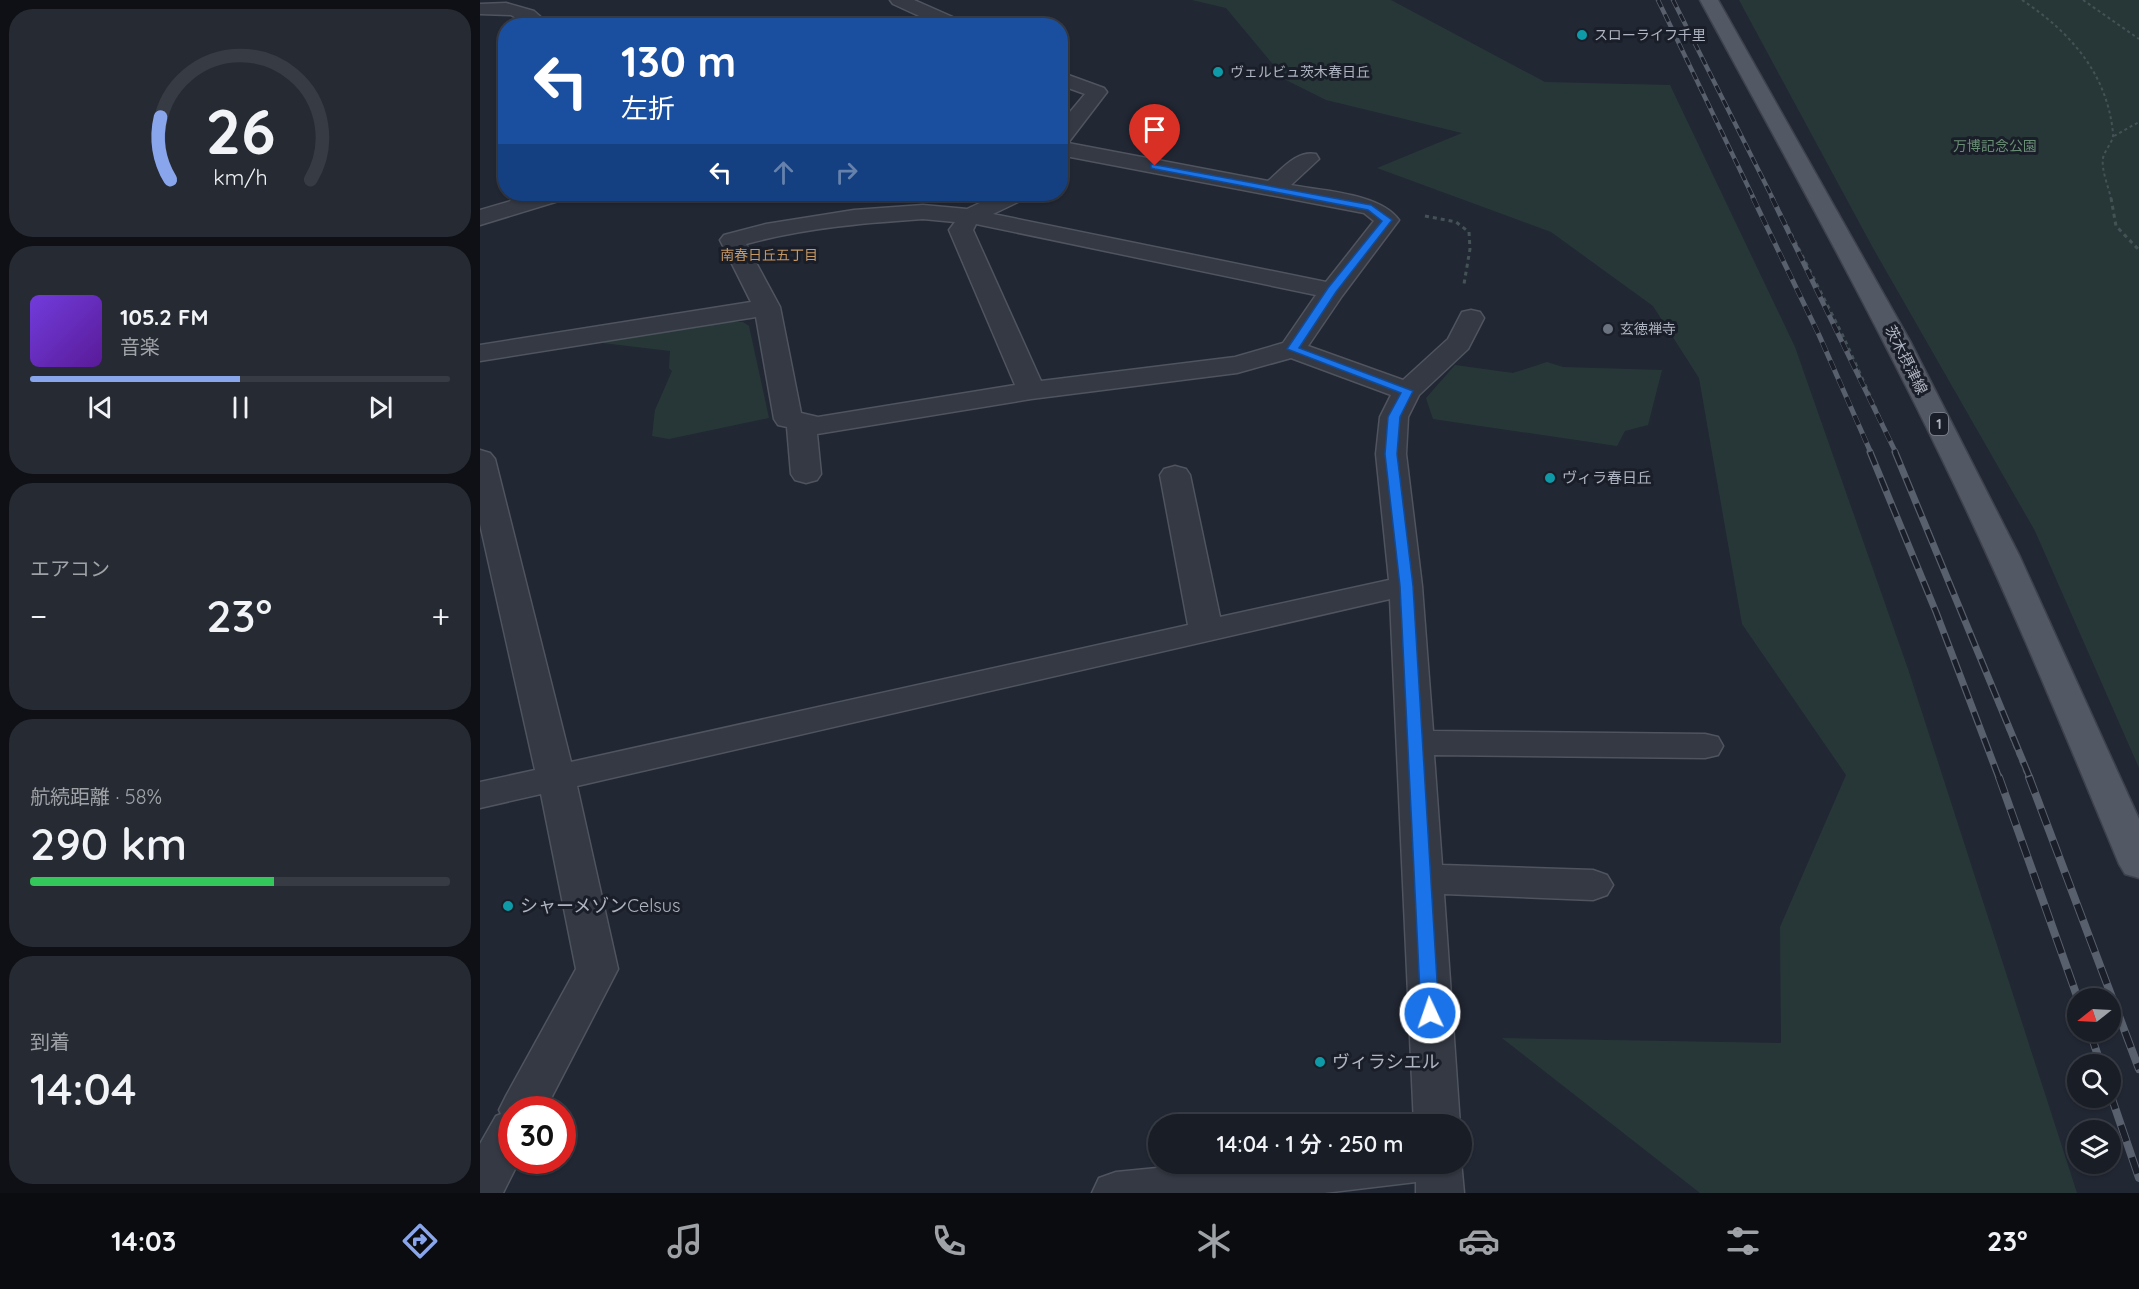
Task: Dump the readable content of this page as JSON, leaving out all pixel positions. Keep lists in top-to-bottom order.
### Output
{
  "streets": {
    "main road": ["茨木摂津線", "1"]
  },
  "districts": ["南春日丘五丁目"],
  "parks": ["万博記念公園"],
  "places": [
    "スローライフ千里",
    "ヴェルビュ茨木春日丘",
    "玄徳禅寺",
    "ヴィラ春日丘",
    "シャーメゾンCelsus",
    "ヴィラシエル"
  ],
  "north": "left",
  "page": {
    "turn": ["130 m", "左折"],
    "song": ["105.2 FM", "音楽"],
    "tile": [
      "エアコン",
      ["航続距離 · 58%", "290 km"],
      ["到着", "14:04"]
    ],
    "heat": ["−", "23°", "+"],
    "limit": "30",
    "trip": "14:04 · 1 分 · 250 m",
    "tabs": ["14:03", "23°"],
    "gauge": ["26", "km/h"]
  }
}
